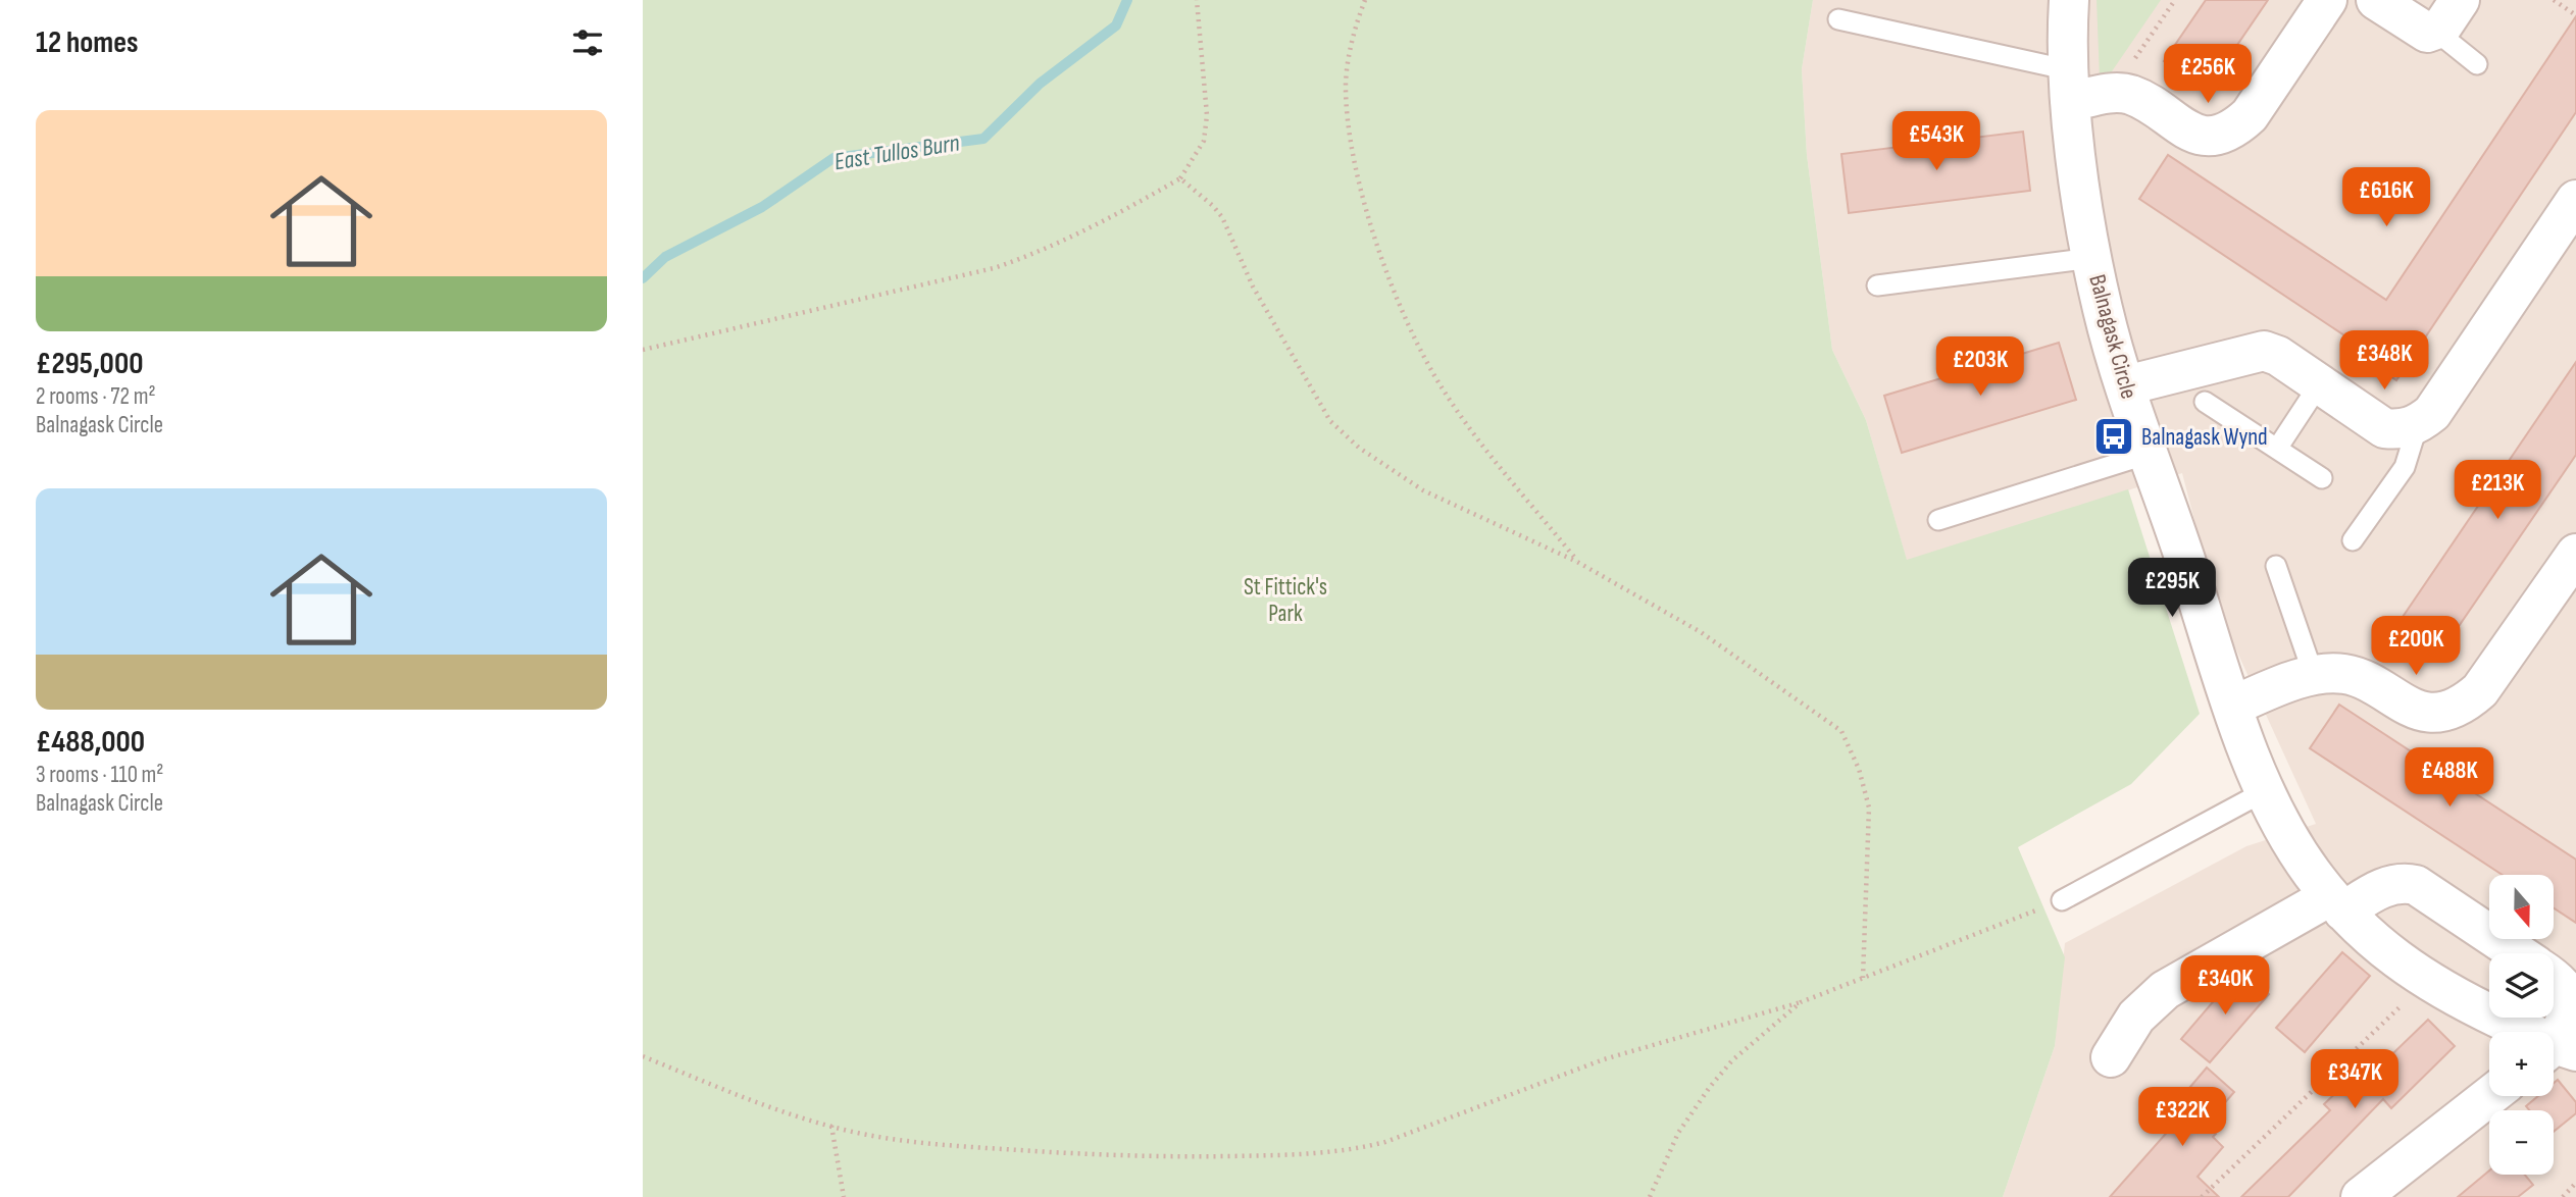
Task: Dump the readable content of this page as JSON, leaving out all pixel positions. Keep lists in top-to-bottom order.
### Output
{
  "streets": {
    "street": ["Balnagask Circle"]
  },
  "water": ["East Tullos Burn"],
  "parks": ["St Fittick's Park"],
  "places": {
    "bus stop": ["Balnagask Wynd"]
  },
  "north": "bottom",
  "page": {
    "heading": "12 homes",
    "price": [
      "£256K",
      "£543K",
      "£616K",
      "£348K",
      "£203K",
      "£213K",
      "£295K",
      "£200K",
      "£488K",
      "£340K",
      "£347K",
      "£322K"
    ],
    "list": [
      {
        "name": "£295,000",
        "note": "2 rooms · 72 m² · Balnagask Circle"
      },
      {
        "name": "£488,000",
        "note": "3 rooms · 110 m² · Balnagask Circle"
      }
    ],
    "map_buttons": ["+", "−"]
  }
}
